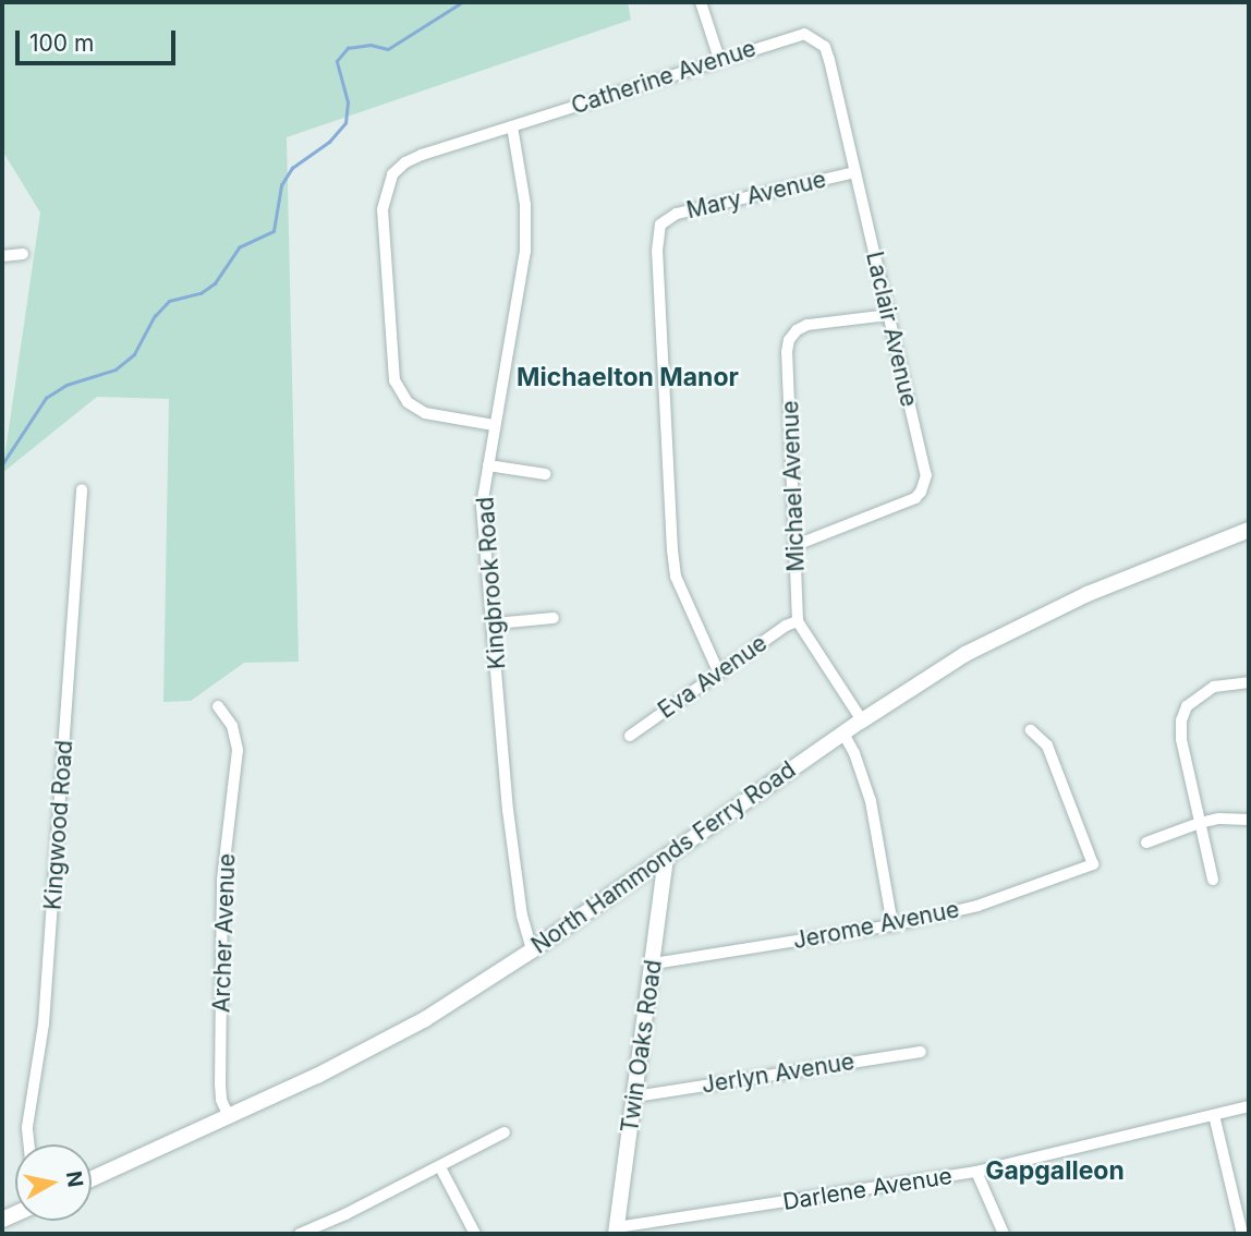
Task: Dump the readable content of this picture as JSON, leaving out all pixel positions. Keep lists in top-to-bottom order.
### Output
{
  "streets": {
    "street": [
      "Catherine Avenue",
      "Mary Avenue",
      "Laclair Avenue",
      "Michael Avenue",
      "Kingbrook Road",
      "Eva Avenue",
      "Kingwood Road",
      "North Hammonds Ferry Road",
      "Jerome Avenue",
      "Archer Avenue",
      "Twin Oaks Road",
      "Jerlyn Avenue",
      "Darlene Avenue"
    ]
  },
  "crossings": [
    ["Catherine Avenue", "Laclair Avenue"],
    ["Catherine Avenue", "Kingbrook Road"],
    ["Mary Avenue", "Laclair Avenue"],
    ["Mary Avenue", "Eva Avenue"],
    ["Laclair Avenue", "Michael Avenue"],
    ["Michael Avenue", "Eva Avenue"],
    ["Michael Avenue", "North Hammonds Ferry Road"],
    ["Kingbrook Road", "North Hammonds Ferry Road"],
    ["North Hammonds Ferry Road", "Archer Avenue"],
    ["North Hammonds Ferry Road", "Twin Oaks Road"],
    ["Jerome Avenue", "Twin Oaks Road"],
    ["Twin Oaks Road", "Jerlyn Avenue"],
    ["Twin Oaks Road", "Darlene Avenue"]
  ],
  "districts": ["Michaelton Manor", "Gapgalleon"],
  "scale_bar": "100 m",
  "north": "right"
}
